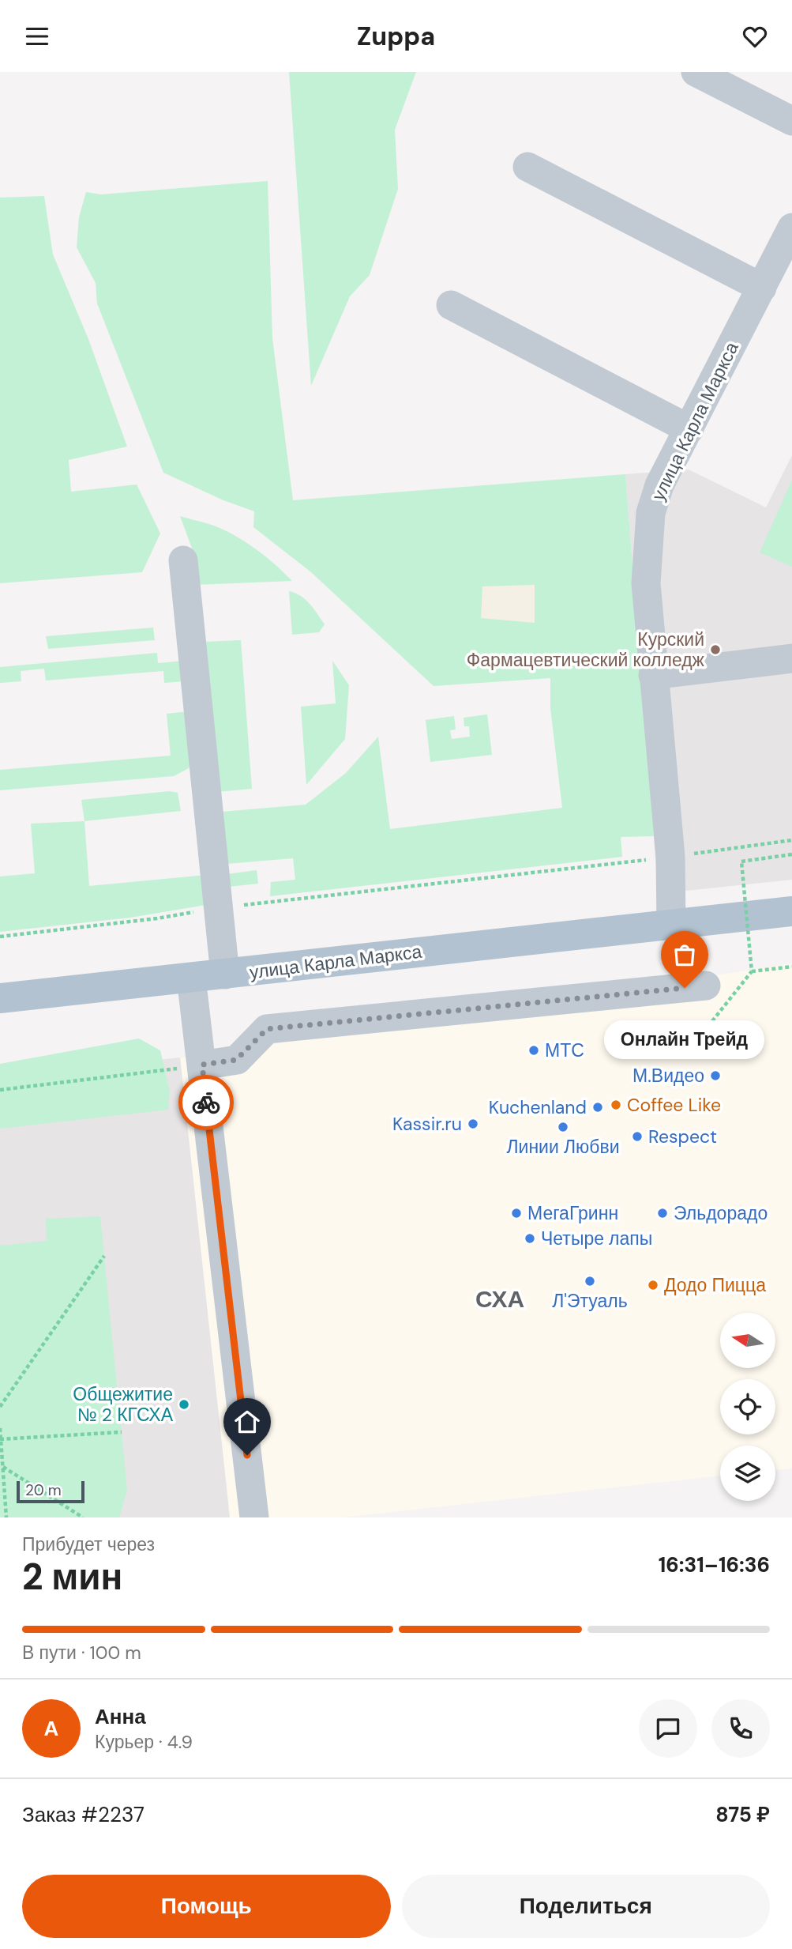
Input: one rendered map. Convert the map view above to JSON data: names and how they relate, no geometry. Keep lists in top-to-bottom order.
{
  "streets": {
    "main road": ["улица Карла Маркса"]
  },
  "districts": ["СХА"],
  "places": [
    "Курский Фармацевтический колледж",
    "Онлайн Трейд",
    "МТС",
    "М.Видео",
    "Coffee Like",
    "Kuchenland",
    "Kassir.ru",
    "Линии Любви",
    "Respect",
    "МегаГринн",
    "Эльдорадо",
    "Четыре лапы",
    "Л'Этуаль",
    "Додо Пицца",
    "Общежитие № 2 КГСХА"
  ],
  "scale_bar": "20 m",
  "north": "left",
  "page": {
    "header": "Zuppa",
    "bubble": "Онлайн Трейд",
    "scale": "20 m",
    "heading": ["2 мин", "Прибудет через", "16:31–16:36"],
    "panel": [
      "Анна",
      "Курьер · 4.9",
      "Заказ #2237",
      "875 ₽"
    ],
    "bar": "В пути · 100 m",
    "round": "А",
    "buttons": ["Помощь", "Поделиться"]
  }
}
